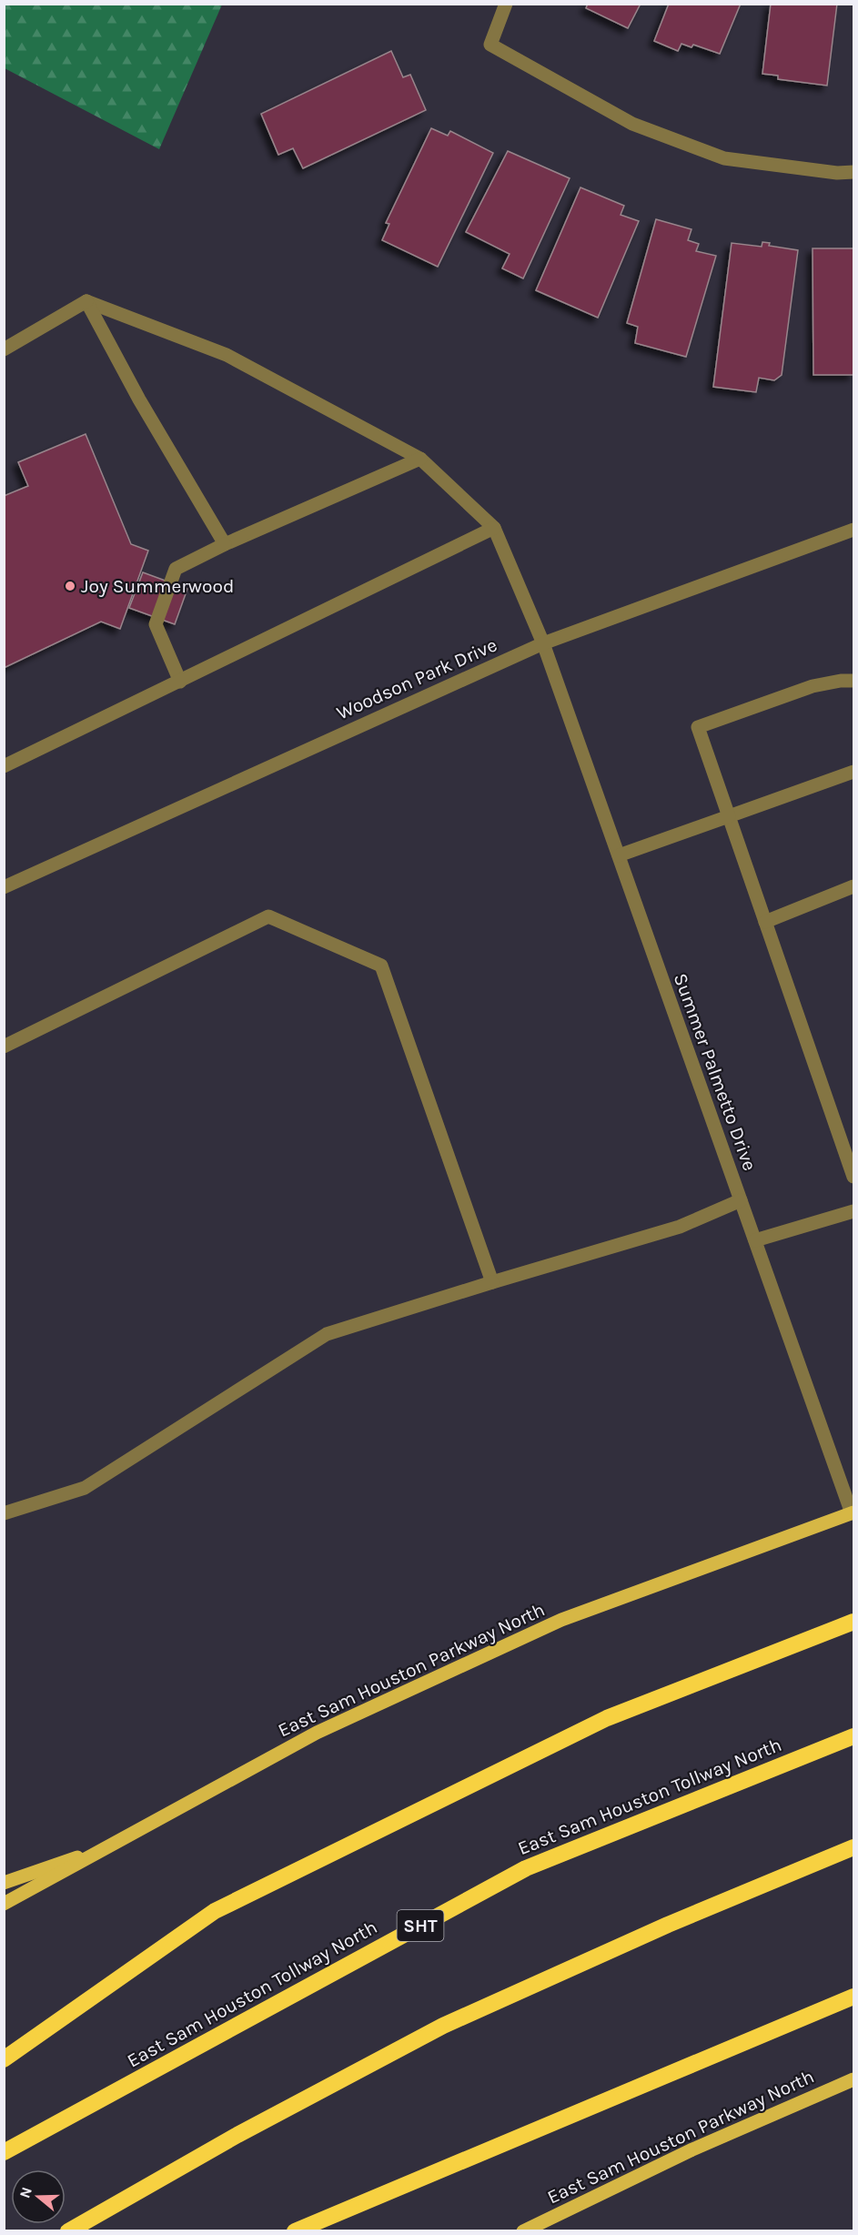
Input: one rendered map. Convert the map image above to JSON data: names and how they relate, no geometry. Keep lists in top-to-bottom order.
{
  "streets": {
    "highway": ["East Sam Houston Tollway North", "SHT"],
    "main road": ["East Sam Houston Parkway North"],
    "street": ["Woodson Park Drive", "Summer Palmetto Drive"]
  },
  "crossings": [
    ["Woodson Park Drive", "Summer Palmetto Drive"],
    ["Summer Palmetto Drive", "East Sam Houston Parkway North"]
  ],
  "places": ["Joy Summerwood"],
  "north": "left"
}
